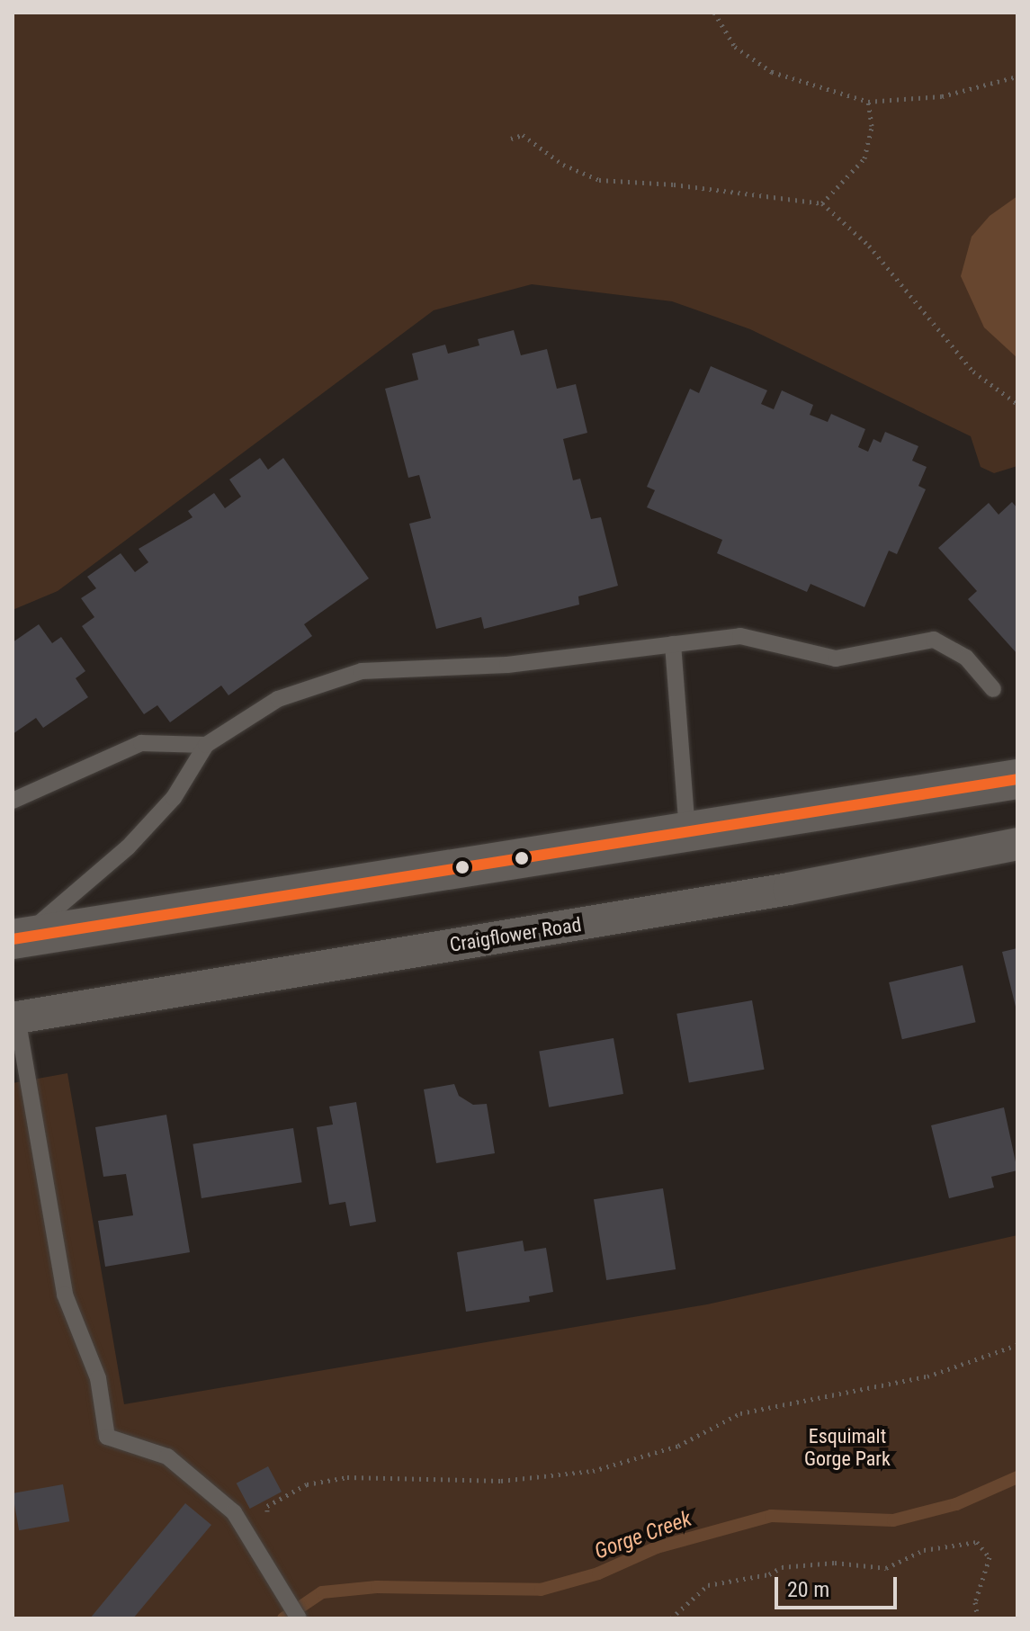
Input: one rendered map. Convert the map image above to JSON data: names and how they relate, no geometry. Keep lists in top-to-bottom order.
{
  "streets": {
    "street": ["Craigflower Road"]
  },
  "water": ["Gorge Creek"],
  "parks": ["Esquimalt Gorge Park"],
  "scale_bar": "20 m"
}
